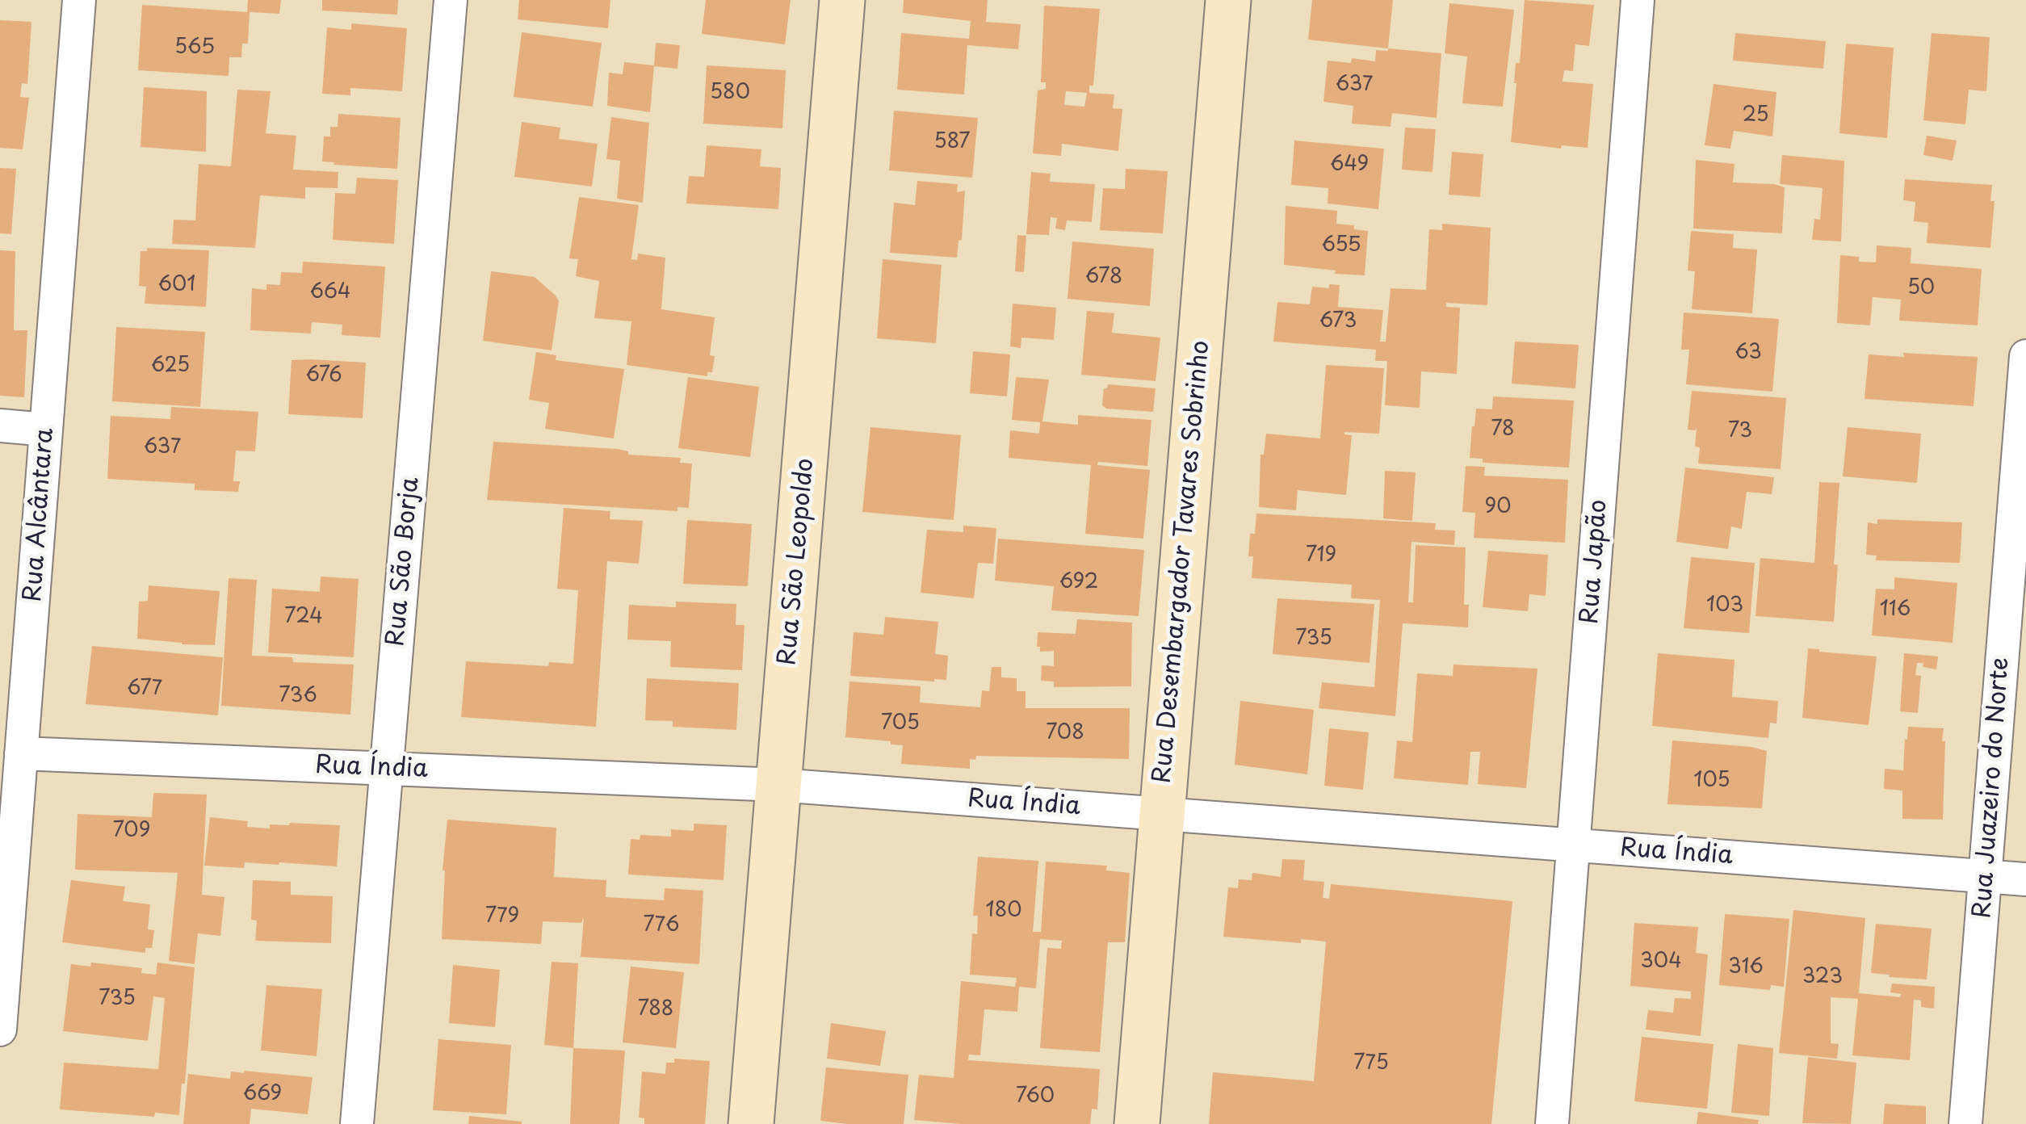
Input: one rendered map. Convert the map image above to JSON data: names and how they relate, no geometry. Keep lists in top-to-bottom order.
{
  "streets": {
    "street": [
      "Rua Alcântara",
      "Rua São Borja",
      "Rua São Leopoldo",
      "Rua Desembargador Tavares Sobrinho",
      "Rua Japão",
      "Rua Índia",
      "Rua Juazeiro do Norte"
    ]
  },
  "crossings": [
    ["Rua Alcântara", "Rua Índia"],
    ["Rua São Borja", "Rua Índia"],
    ["Rua São Leopoldo", "Rua Índia"],
    ["Rua Desembargador Tavares Sobrinho", "Rua Índia"],
    ["Rua Japão", "Rua Índia"],
    ["Rua Índia", "Rua Juazeiro do Norte"]
  ],
  "house_numbers": [
    "565",
    "637",
    "580",
    "25",
    "587",
    "649",
    "655",
    "678",
    "601",
    "50",
    "664",
    "673",
    "63",
    "625",
    "676",
    "78",
    "73",
    "637",
    "90",
    "719",
    "692",
    "103",
    "116",
    "724",
    "735",
    "677",
    "736",
    "705",
    "708",
    "105",
    "709",
    "180",
    "779",
    "776",
    "304",
    "316",
    "323",
    "735",
    "788",
    "775",
    "669",
    "760"
  ]
}
